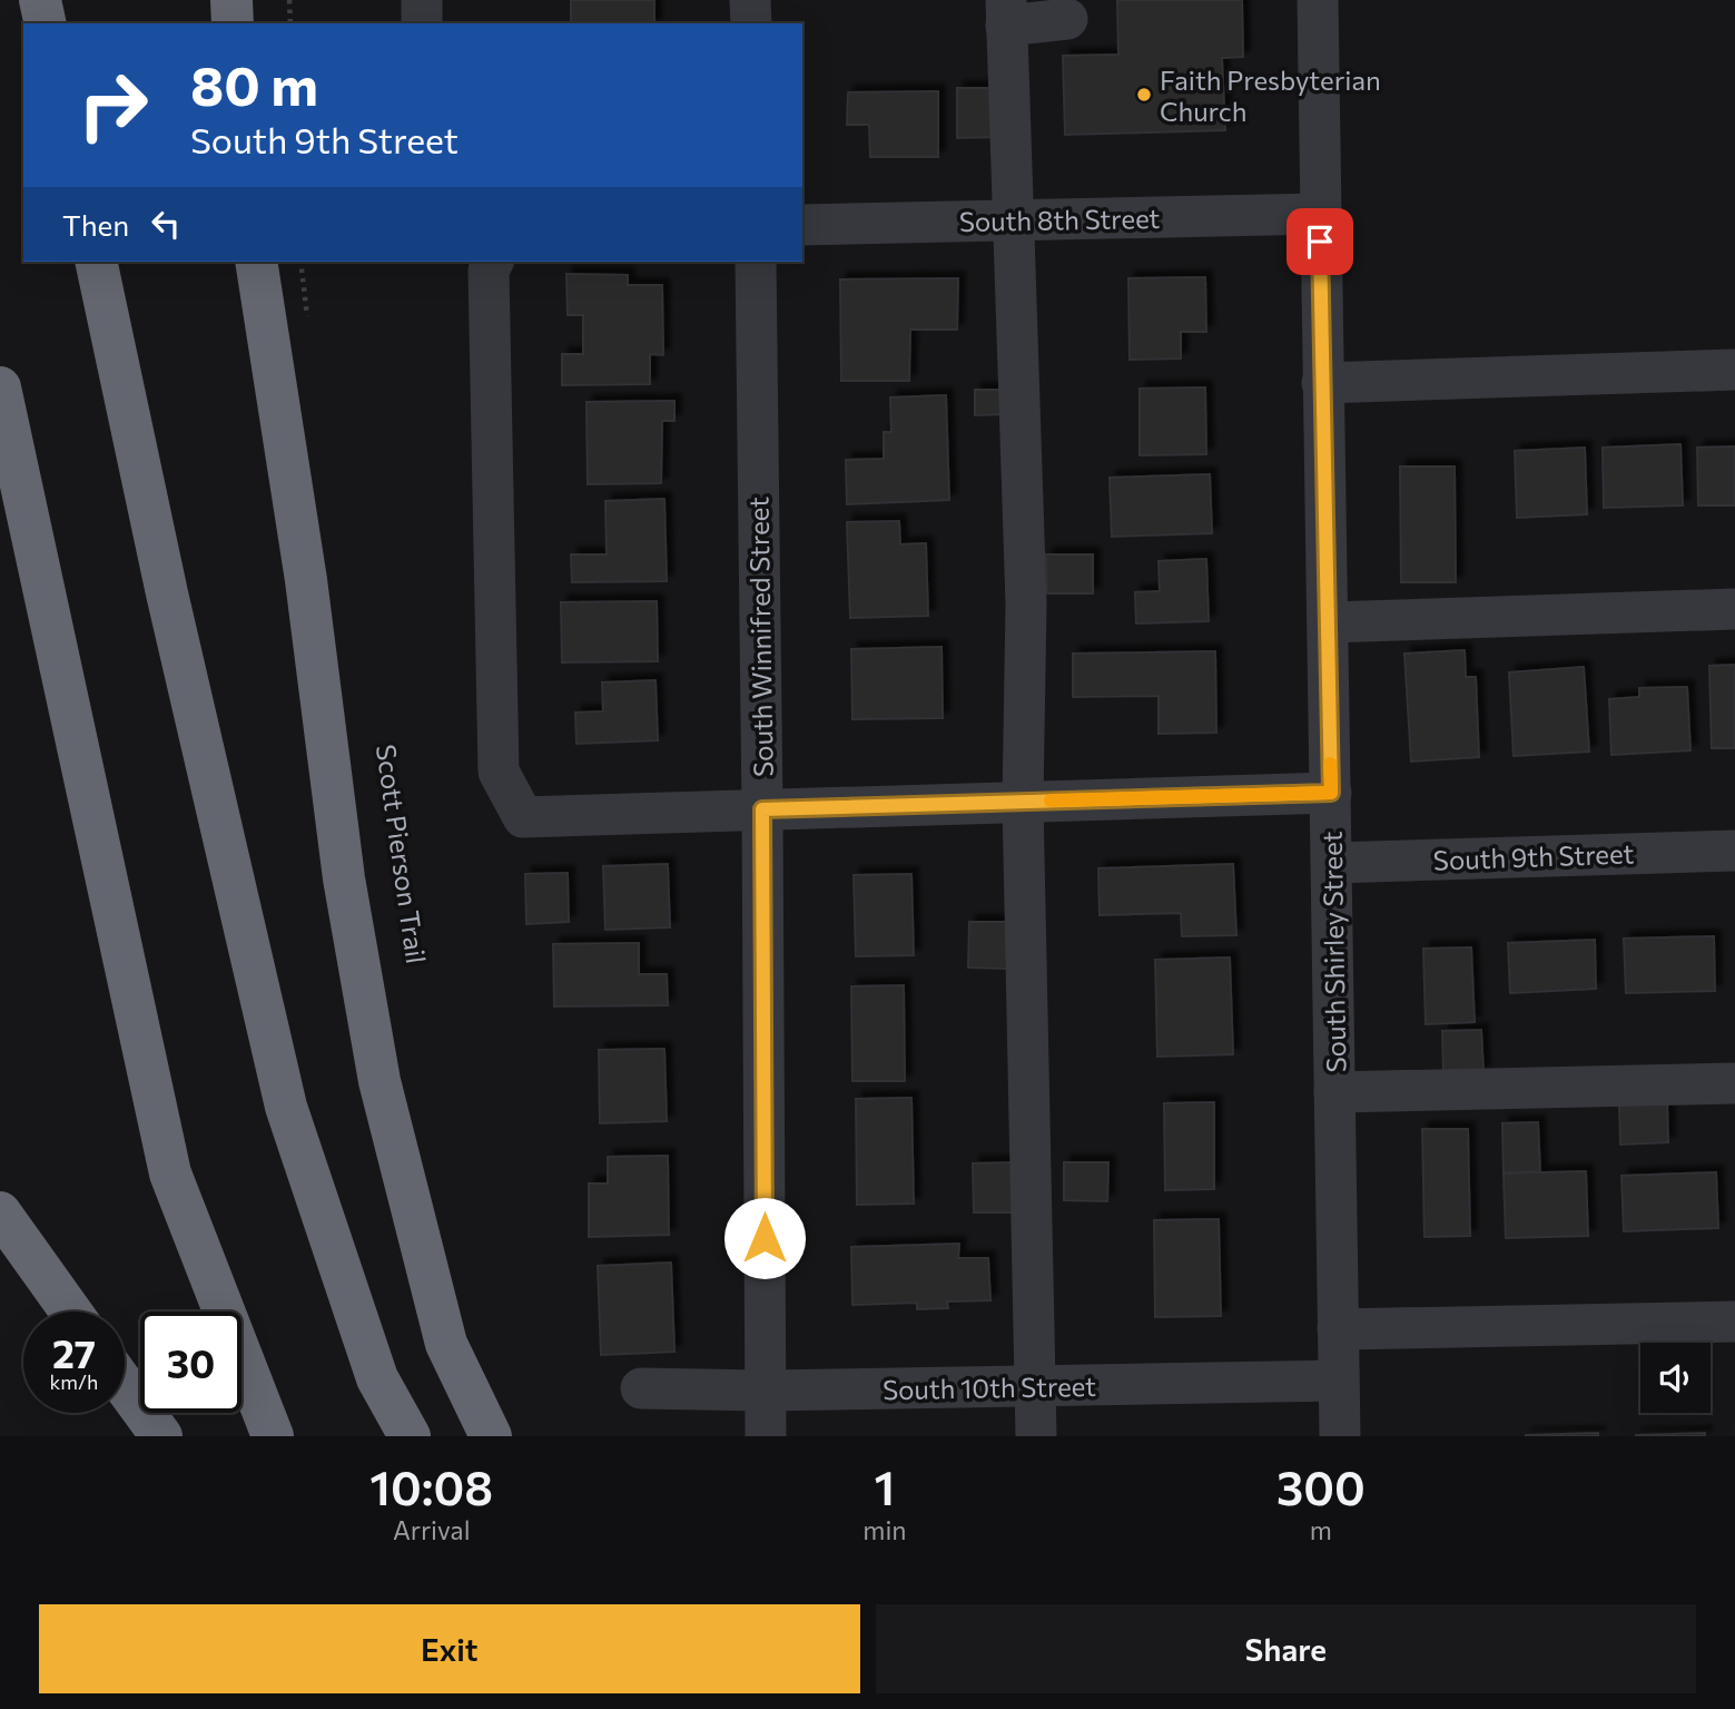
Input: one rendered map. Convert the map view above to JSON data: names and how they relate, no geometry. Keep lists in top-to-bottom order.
{
  "streets": {
    "street": [
      "South 8th Street",
      "South Winnifred Street",
      "South 9th Street",
      "South Shirley Street",
      "South 10th Street"
    ]
  },
  "crossings": [
    ["South 8th Street", "South Shirley Street"],
    ["South Winnifred Street", "South 10th Street"],
    ["South 9th Street", "South Shirley Street"],
    ["South Shirley Street", "South 10th Street"]
  ],
  "places": ["Faith Presbyterian Church"],
  "page": {
    "turn": ["80 m", "South 9th Street"],
    "then": "Then",
    "speed": "27 km/h",
    "limit": "30",
    "eta": [
      "10:08",
      "Arrival",
      "1",
      "min",
      "300",
      "m"
    ],
    "buttons": ["Exit", "Share"]
  }
}
